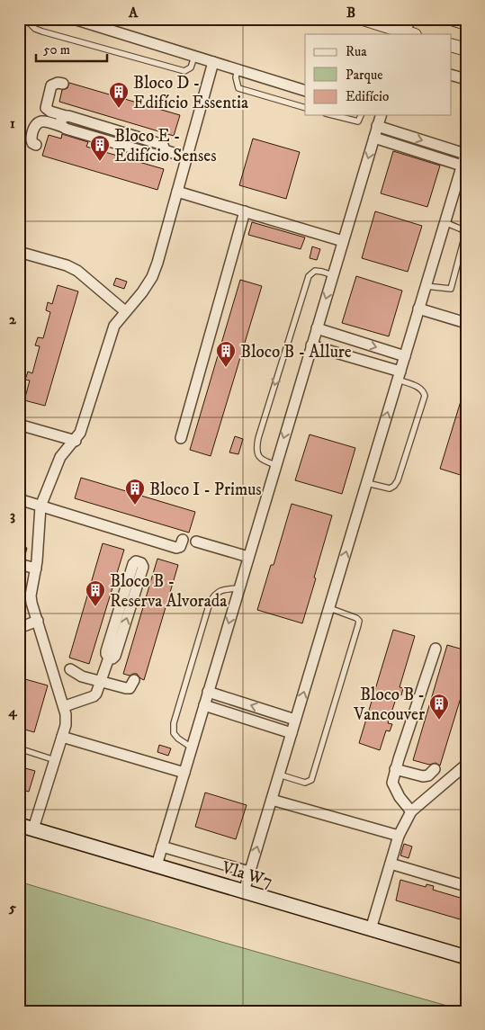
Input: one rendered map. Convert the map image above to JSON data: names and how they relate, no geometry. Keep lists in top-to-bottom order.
{
  "streets": {
    "main road": ["Vla W7"]
  },
  "places": {
    "building": [
      "Bloco D - Edifício Essentia",
      "Bloco E - Edifício Senses",
      "Bloco B - Allure",
      "Bloco I - Primus",
      "Bloco B - Reserva Alvorada",
      "Bloco B - Vancouver"
    ]
  },
  "legend": ["Rua", "Parque", "Edifício"],
  "scale_bar": "50 m",
  "grid": {
    "columns": ["A", "B"],
    "rows": [
      "1",
      "2",
      "3",
      "4",
      "5"
    ]
  }
}
